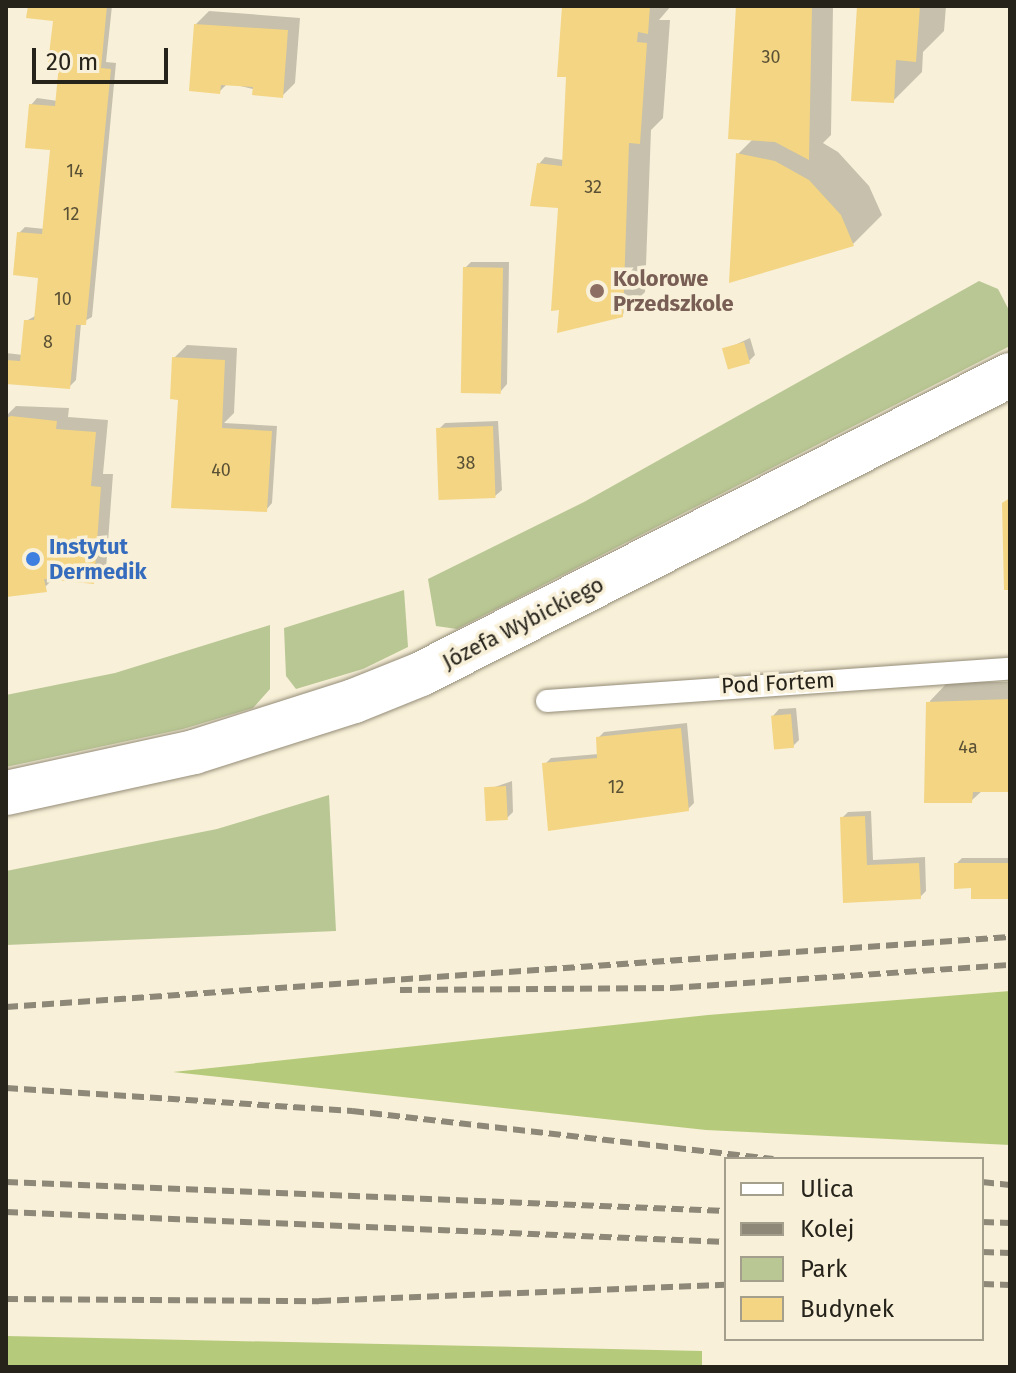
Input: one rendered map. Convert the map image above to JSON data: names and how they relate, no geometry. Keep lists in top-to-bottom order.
{
  "streets": {
    "street": ["Józefa Wybickiego"],
    "lane": ["Pod Fortem"]
  },
  "places": ["Kolorowe Przedszkole", "Instytut Dermedik"],
  "house_numbers": [
    "30",
    "14",
    "32",
    "12",
    "10",
    "8",
    "38",
    "40",
    "4a",
    "12"
  ],
  "legend": [
    "Ulica",
    "Kolej",
    "Park",
    "Budynek"
  ],
  "scale_bar": "20 m"
}
